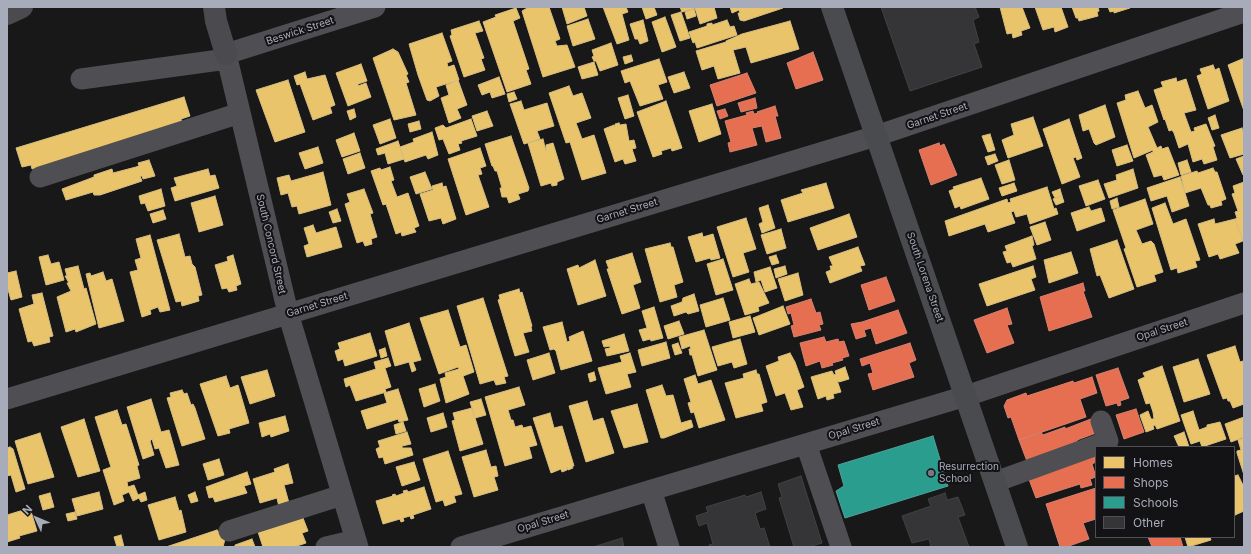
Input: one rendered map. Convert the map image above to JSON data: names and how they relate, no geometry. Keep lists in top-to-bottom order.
{
  "streets": {
    "main road": ["South Lorena Street"],
    "street": [
      "Beswick Street",
      "Garnet Street",
      "South Concord Street",
      "Opal Street"
    ]
  },
  "crossings": [
    ["Beswick Street", "South Concord Street"],
    ["Garnet Street", "South Concord Street"],
    ["Garnet Street", "South Lorena Street"],
    ["South Lorena Street", "Opal Street"]
  ],
  "places": ["Resurrection School"],
  "legend": [
    "Homes",
    "Shops",
    "Schools",
    "Other"
  ],
  "north": "top left"
}
